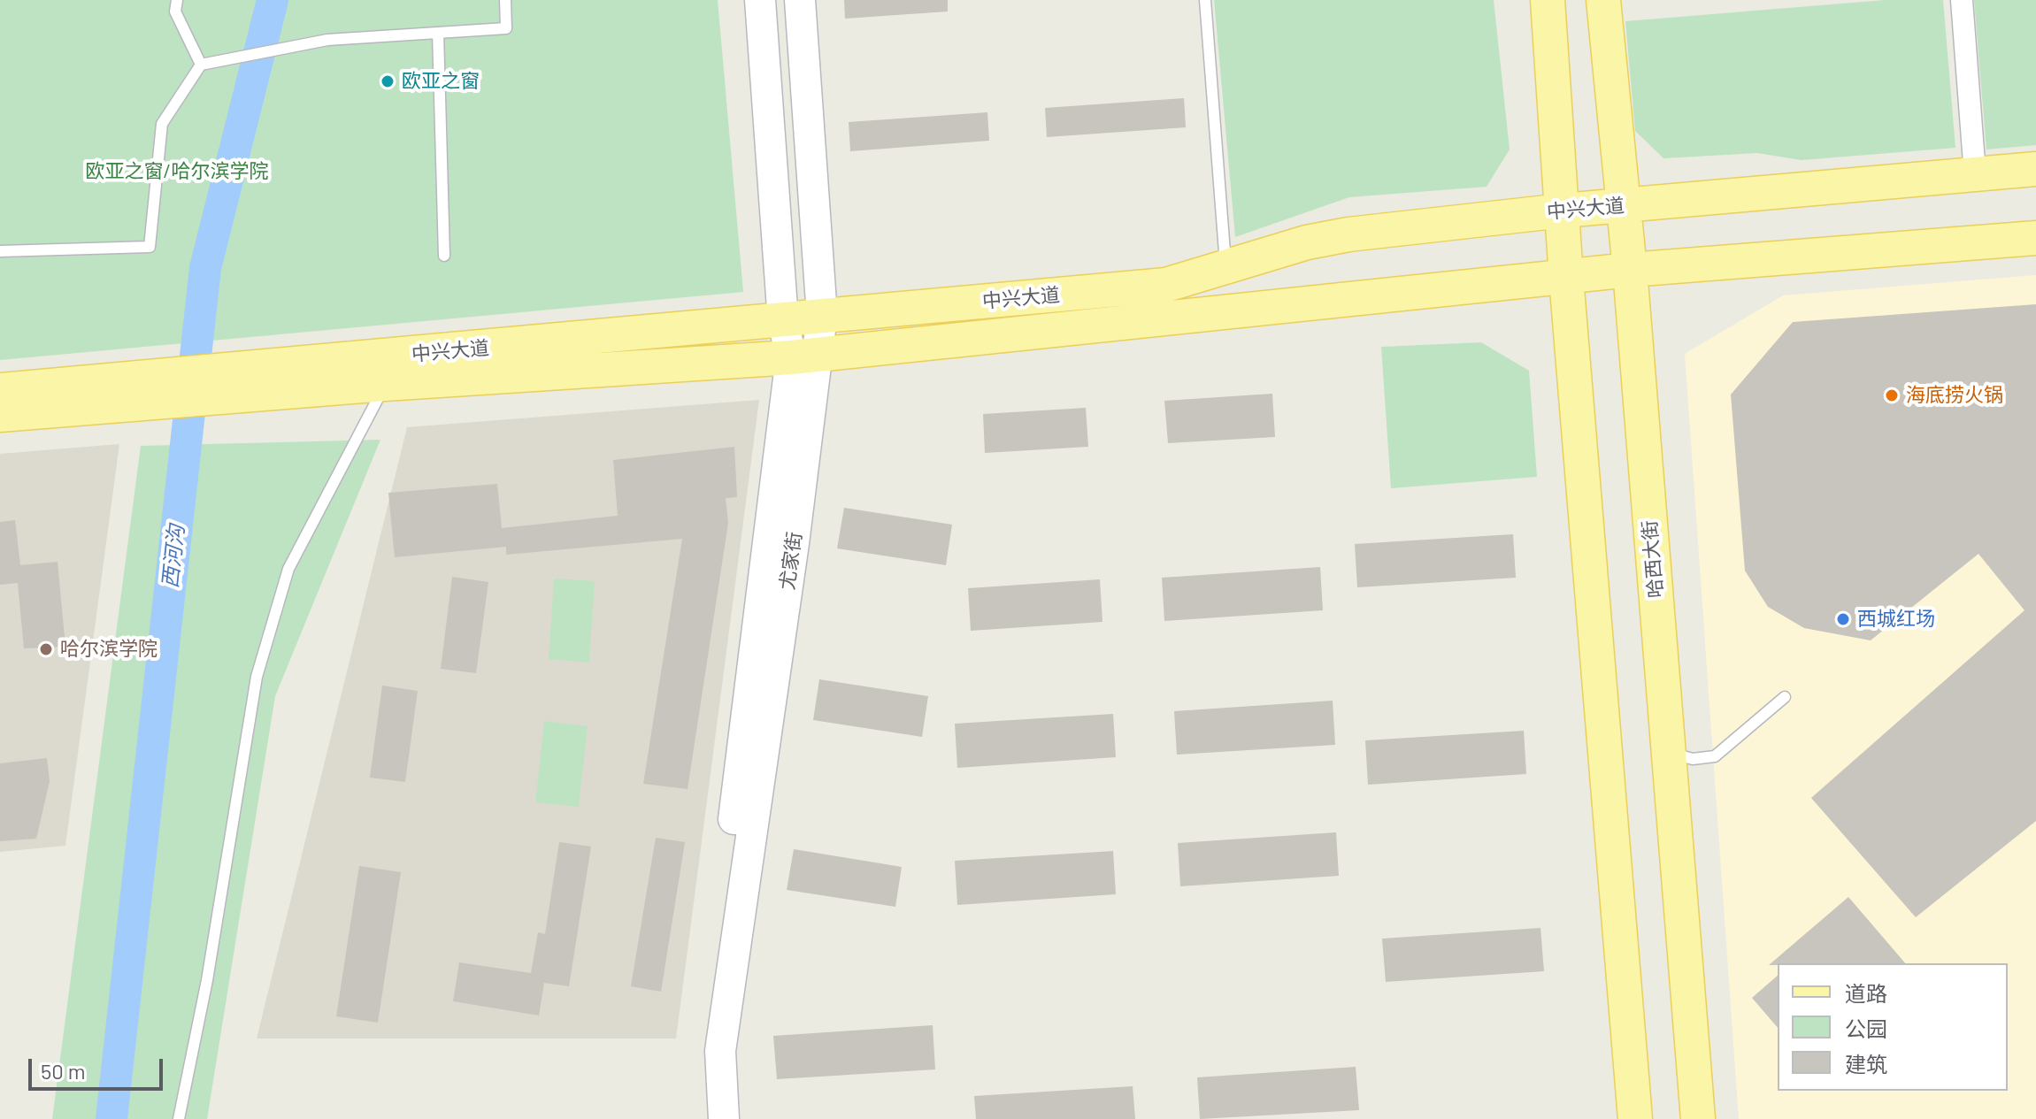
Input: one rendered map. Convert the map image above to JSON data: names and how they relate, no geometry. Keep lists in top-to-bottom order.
{
  "streets": {
    "main road": ["中兴大道", "哈西大街", "尤家街"]
  },
  "crossings": [
    ["中兴大道", "哈西大街"],
    ["中兴大道", "尤家街"]
  ],
  "water": ["西河沟"],
  "parks": ["欧亚之窗/哈尔滨学院"],
  "places": [
    "欧亚之窗",
    "海底捞火锅",
    "西城红场",
    "哈尔滨学院"
  ],
  "legend": ["道路", "公园", "建筑"],
  "scale_bar": "50 m"
}
